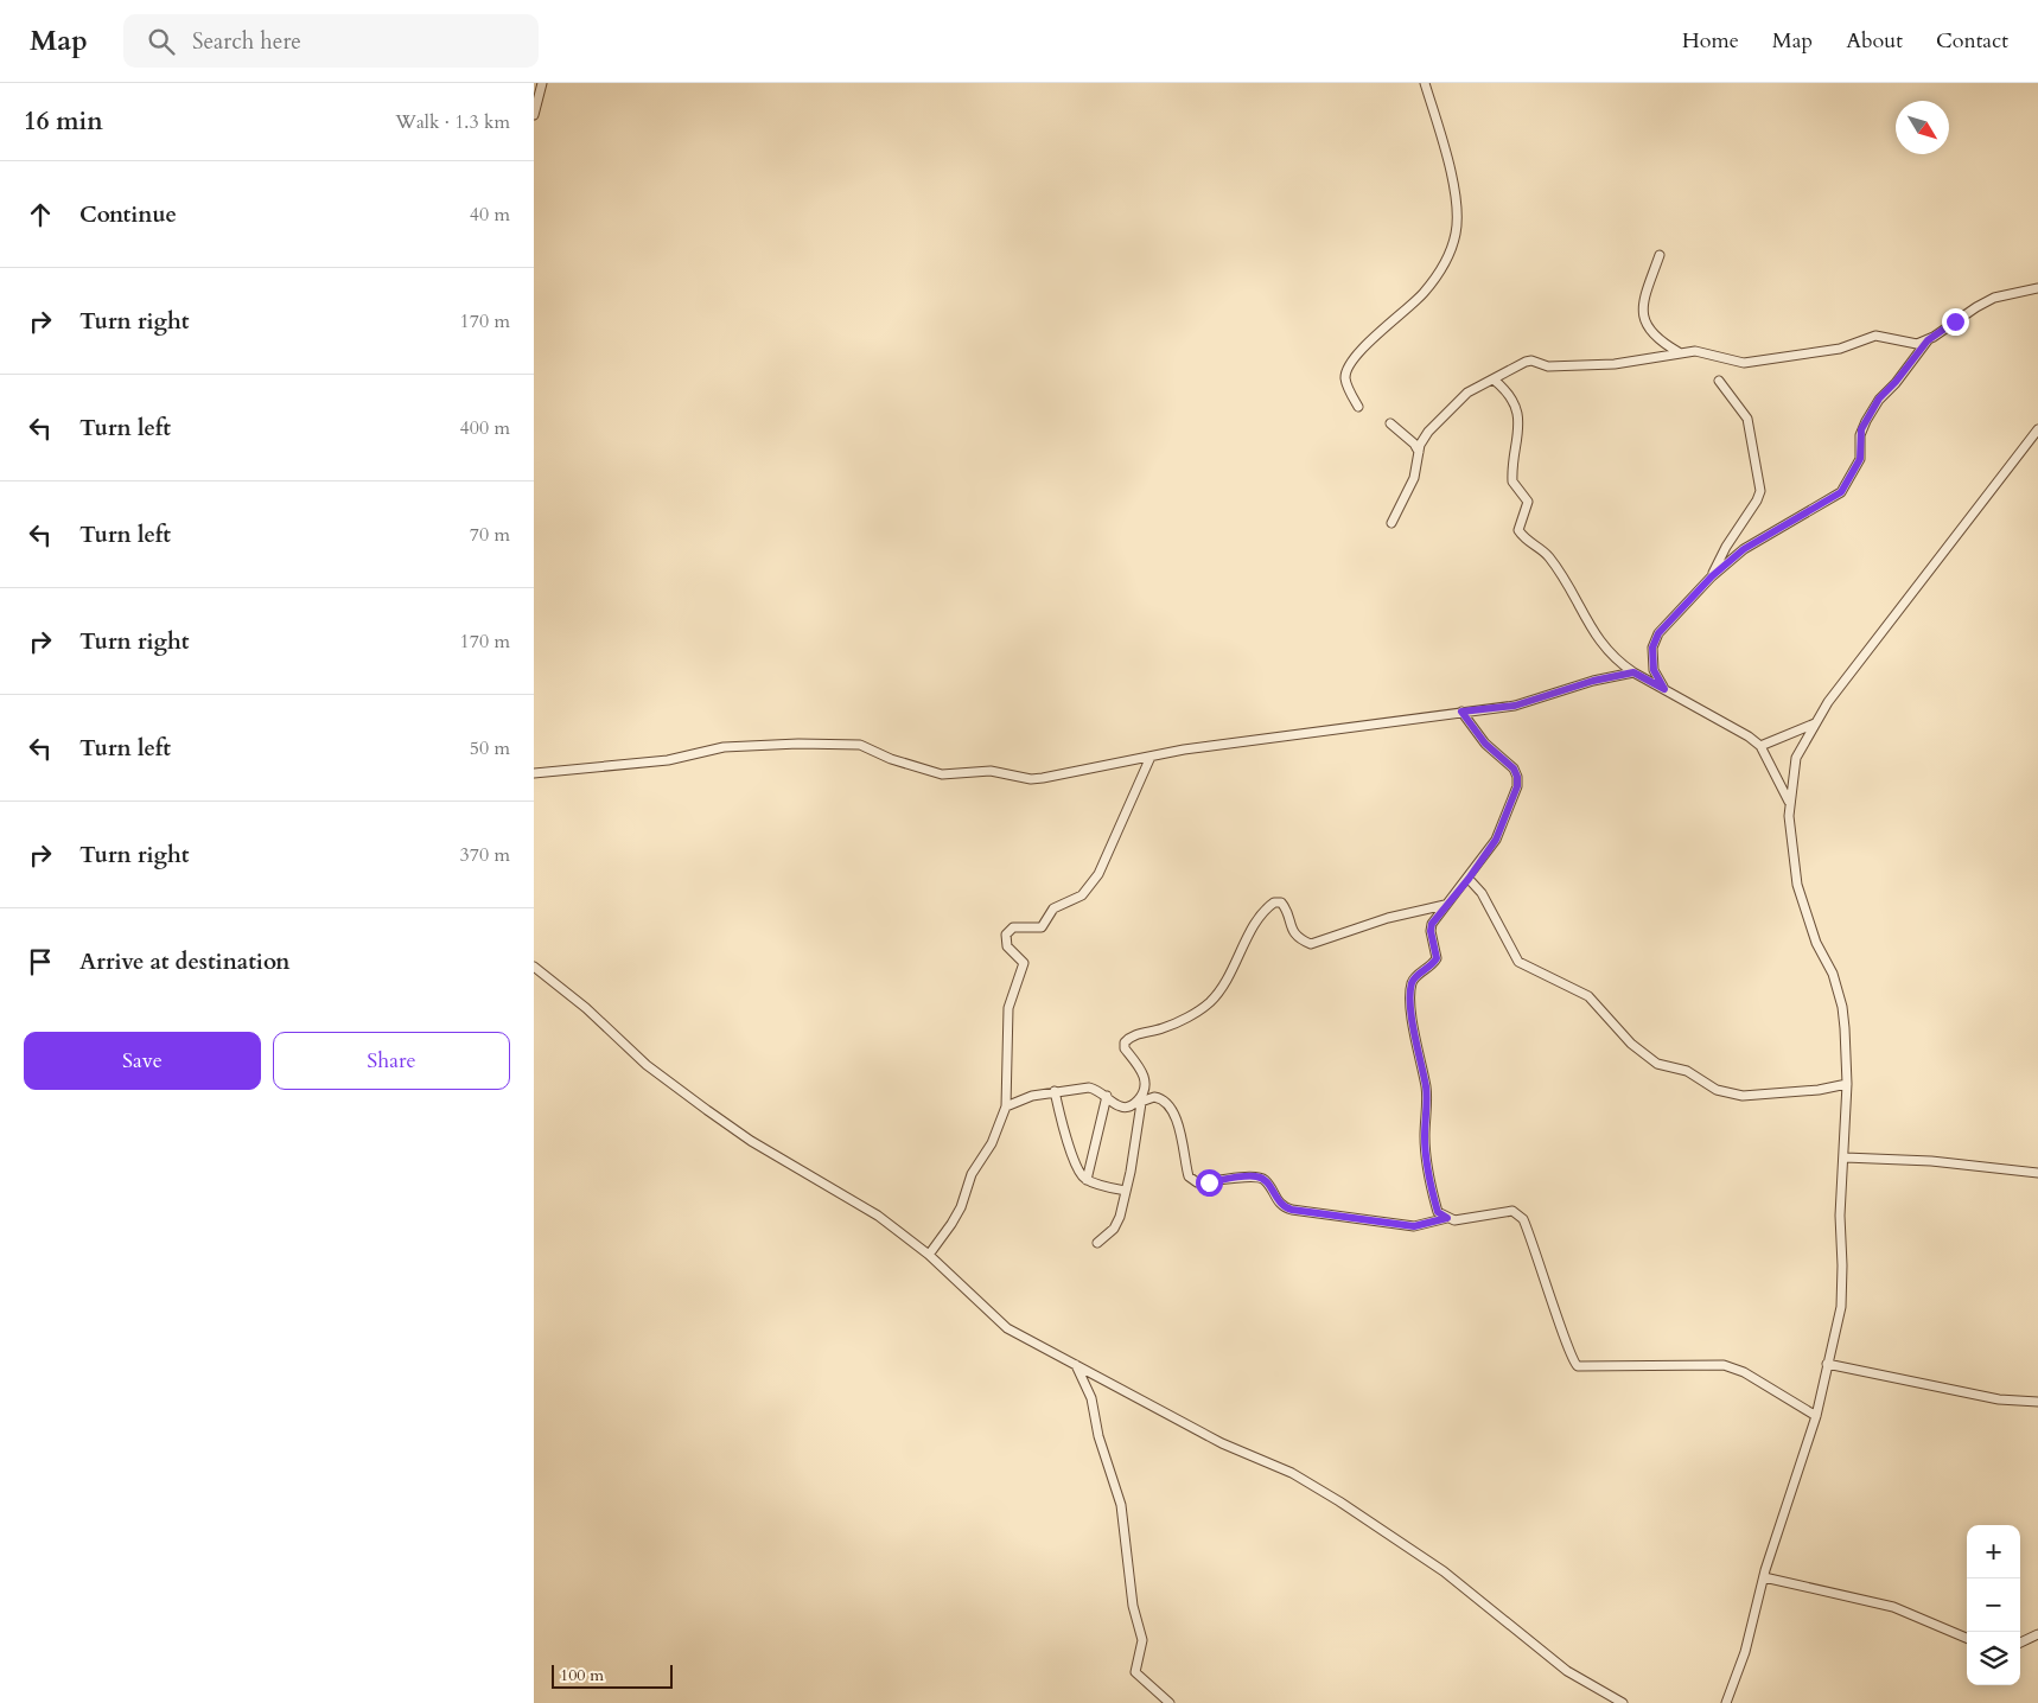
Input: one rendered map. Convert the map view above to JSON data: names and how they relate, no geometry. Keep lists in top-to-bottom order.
{
  "scale_bar": "100 m",
  "north": "bottom right",
  "page": {
    "header": "Map",
    "search": "Search here",
    "nav": [
      "Home",
      "Map",
      "About",
      "Contact"
    ],
    "heading": ["16 min", "Walk · 1.3 km"],
    "list": [
      ["Continue", "40 m"],
      ["Turn right", "170 m"],
      ["Turn left", "400 m"],
      ["Turn left", "70 m"],
      ["Turn right", "170 m"],
      ["Turn left", "50 m"],
      ["Turn right", "370 m"],
      "Arrive at destination"
    ],
    "buttons": ["Save", "Share"],
    "map_buttons": ["+", "−"],
    "scale": "100 m"
  }
}
